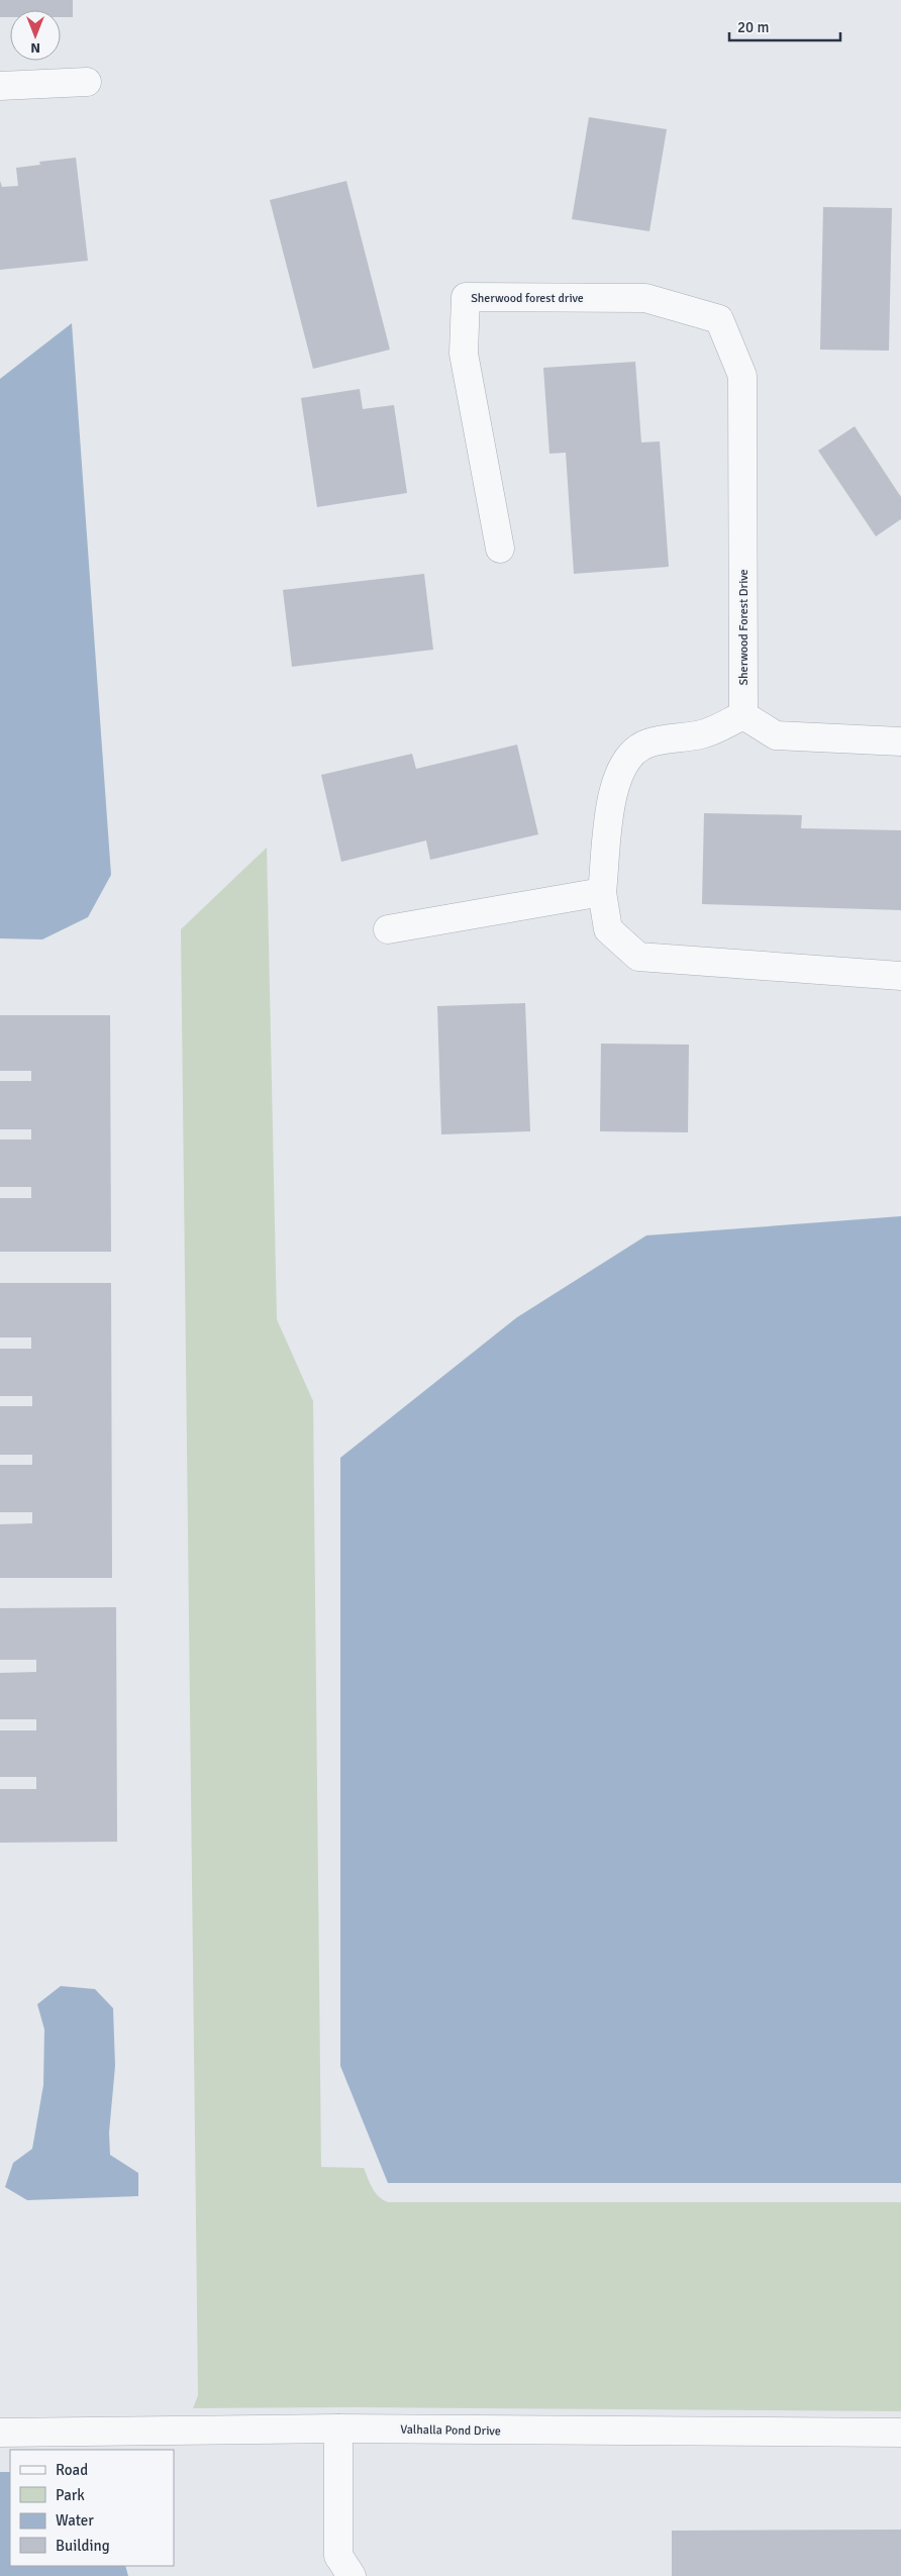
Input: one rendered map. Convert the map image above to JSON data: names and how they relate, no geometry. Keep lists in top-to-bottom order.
{
  "streets": {
    "street": ["Sherwood forest drive", "Sherwood Forest Drive", "Valhalla Pond Drive"]
  },
  "crossings": [
    ["Sherwood forest drive", "Sherwood Forest Drive"]
  ],
  "legend": [
    "Road",
    "Park",
    "Water",
    "Building"
  ],
  "scale_bar": "20 m",
  "north": "bottom"
}
